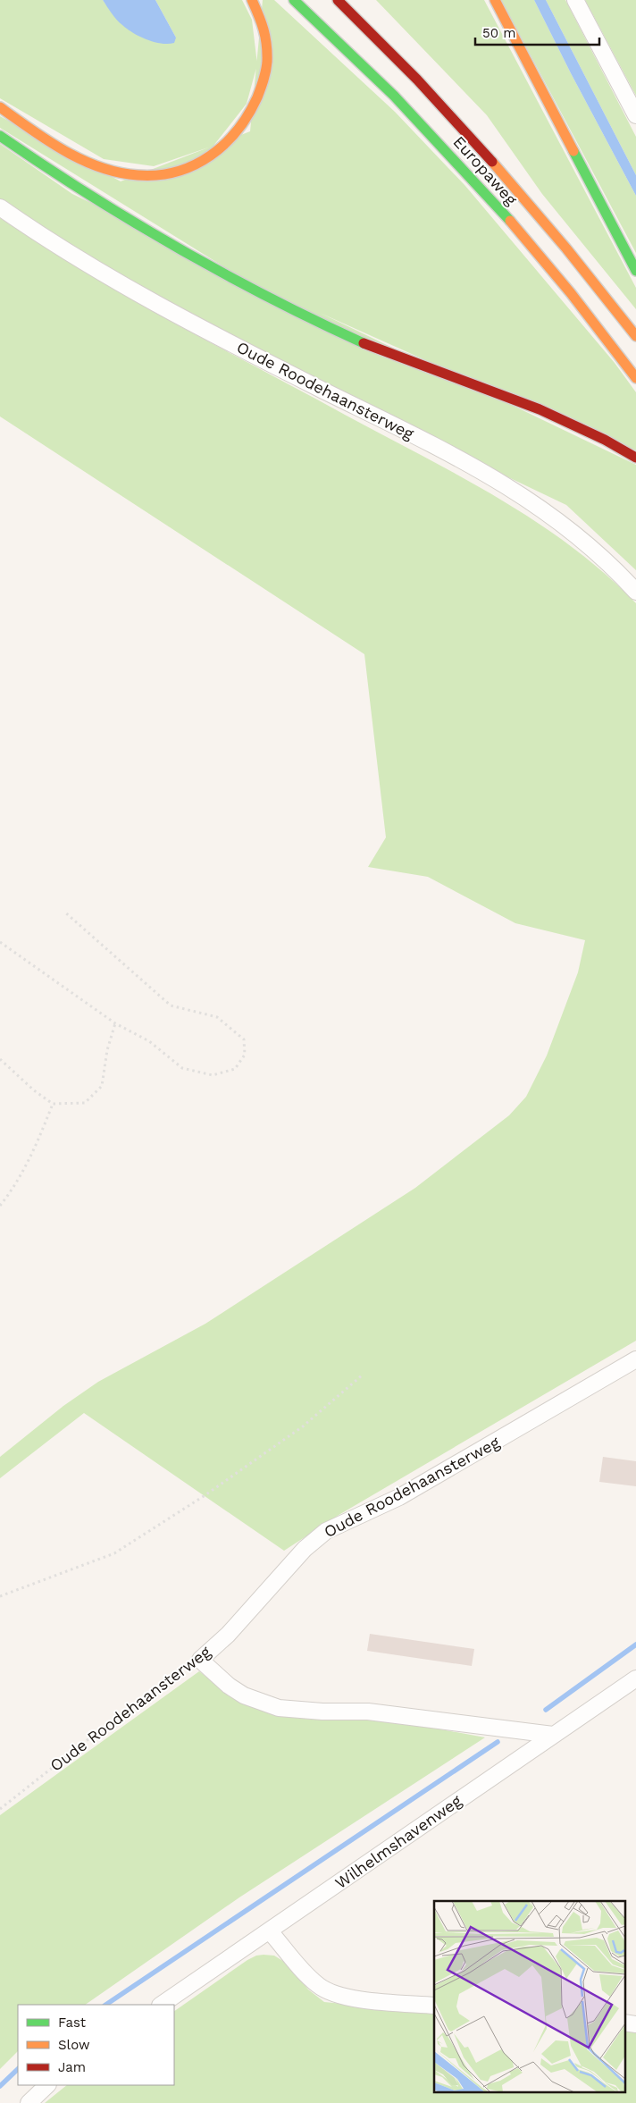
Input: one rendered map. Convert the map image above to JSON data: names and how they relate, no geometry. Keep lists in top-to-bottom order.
{
  "streets": {
    "highway": ["Europaweg"],
    "street": ["Oude Roodehaansterweg", "Wilhelmshavenweg"]
  },
  "legend": ["Fast", "Slow", "Jam"],
  "scale_bar": "50 m"
}
